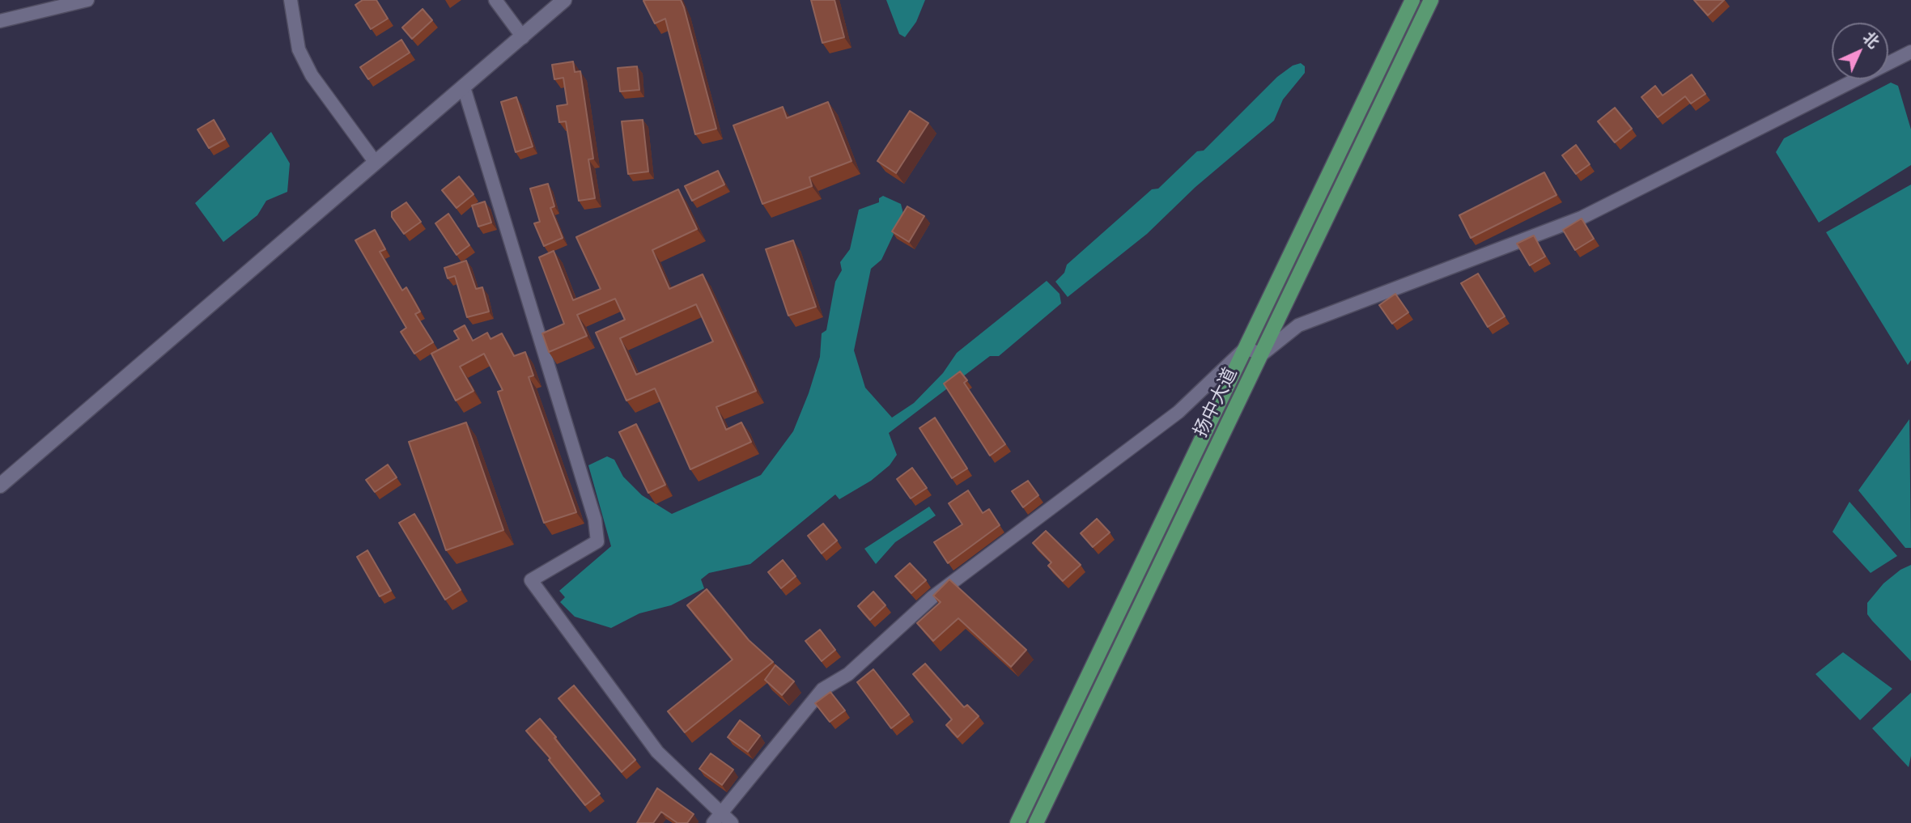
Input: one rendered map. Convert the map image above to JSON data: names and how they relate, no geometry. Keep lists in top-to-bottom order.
{
  "streets": {
    "main road": ["扬中大道"]
  },
  "north": "top right"
}
